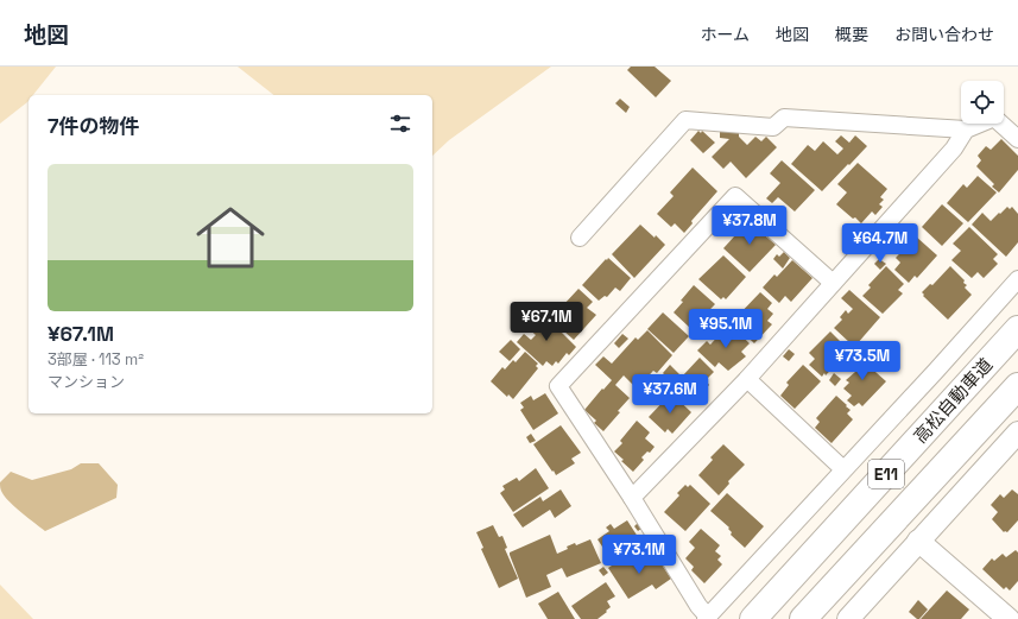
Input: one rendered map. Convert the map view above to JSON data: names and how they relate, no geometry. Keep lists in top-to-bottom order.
{
  "streets": {
    "highway": ["高松自動車道", "E11"]
  },
  "page": {
    "header": "地図",
    "nav": [
      "ホーム",
      "地図",
      "概要",
      "お問い合わせ"
    ],
    "heading": "7件の物件",
    "list": [
      {
        "name": "¥67.1M",
        "note": "3部屋 · 113 m² · マンション"
      }
    ],
    "price": [
      "¥37.8M",
      "¥64.7M",
      "¥67.1M",
      "¥95.1M",
      "¥73.5M",
      "¥37.6M",
      "¥73.1M"
    ]
  }
}
